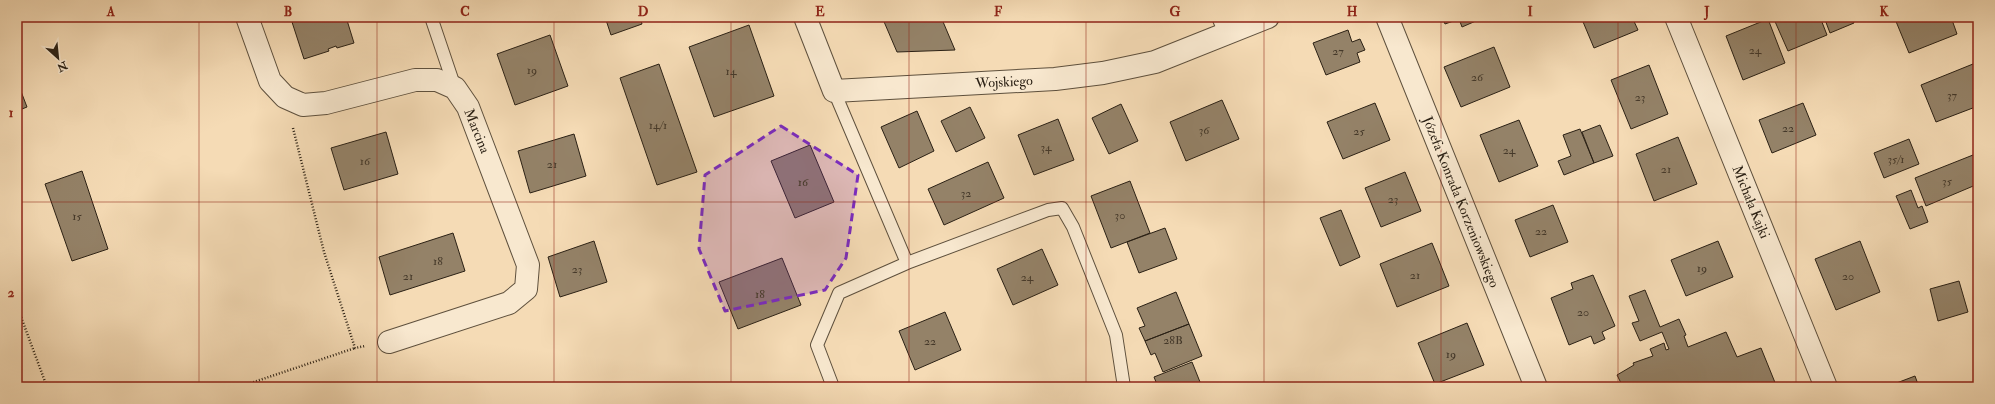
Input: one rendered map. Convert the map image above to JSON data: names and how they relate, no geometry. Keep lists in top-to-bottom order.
{
  "streets": {
    "street": [
      "Wojskiego",
      "Marcina",
      "Józefa Konrada Korzeniowskiego",
      "Michała Kajki"
    ]
  },
  "house_numbers": [
    "24",
    "27",
    "19",
    "14",
    "26",
    "37",
    "23",
    "14/1",
    "22",
    "36",
    "25",
    "34",
    "24",
    "35/1",
    "16",
    "21",
    "21",
    "35",
    "16",
    "32",
    "23",
    "30",
    "15",
    "22",
    "18",
    "19",
    "23",
    "21",
    "21",
    "20",
    "24",
    "18",
    "20",
    "28B",
    "22",
    "19"
  ],
  "north": "bottom right",
  "grid": {
    "columns": [
      "A",
      "B",
      "C",
      "D",
      "E",
      "F",
      "G",
      "H",
      "I",
      "J",
      "K"
    ],
    "rows": ["1", "2"]
  }
}
